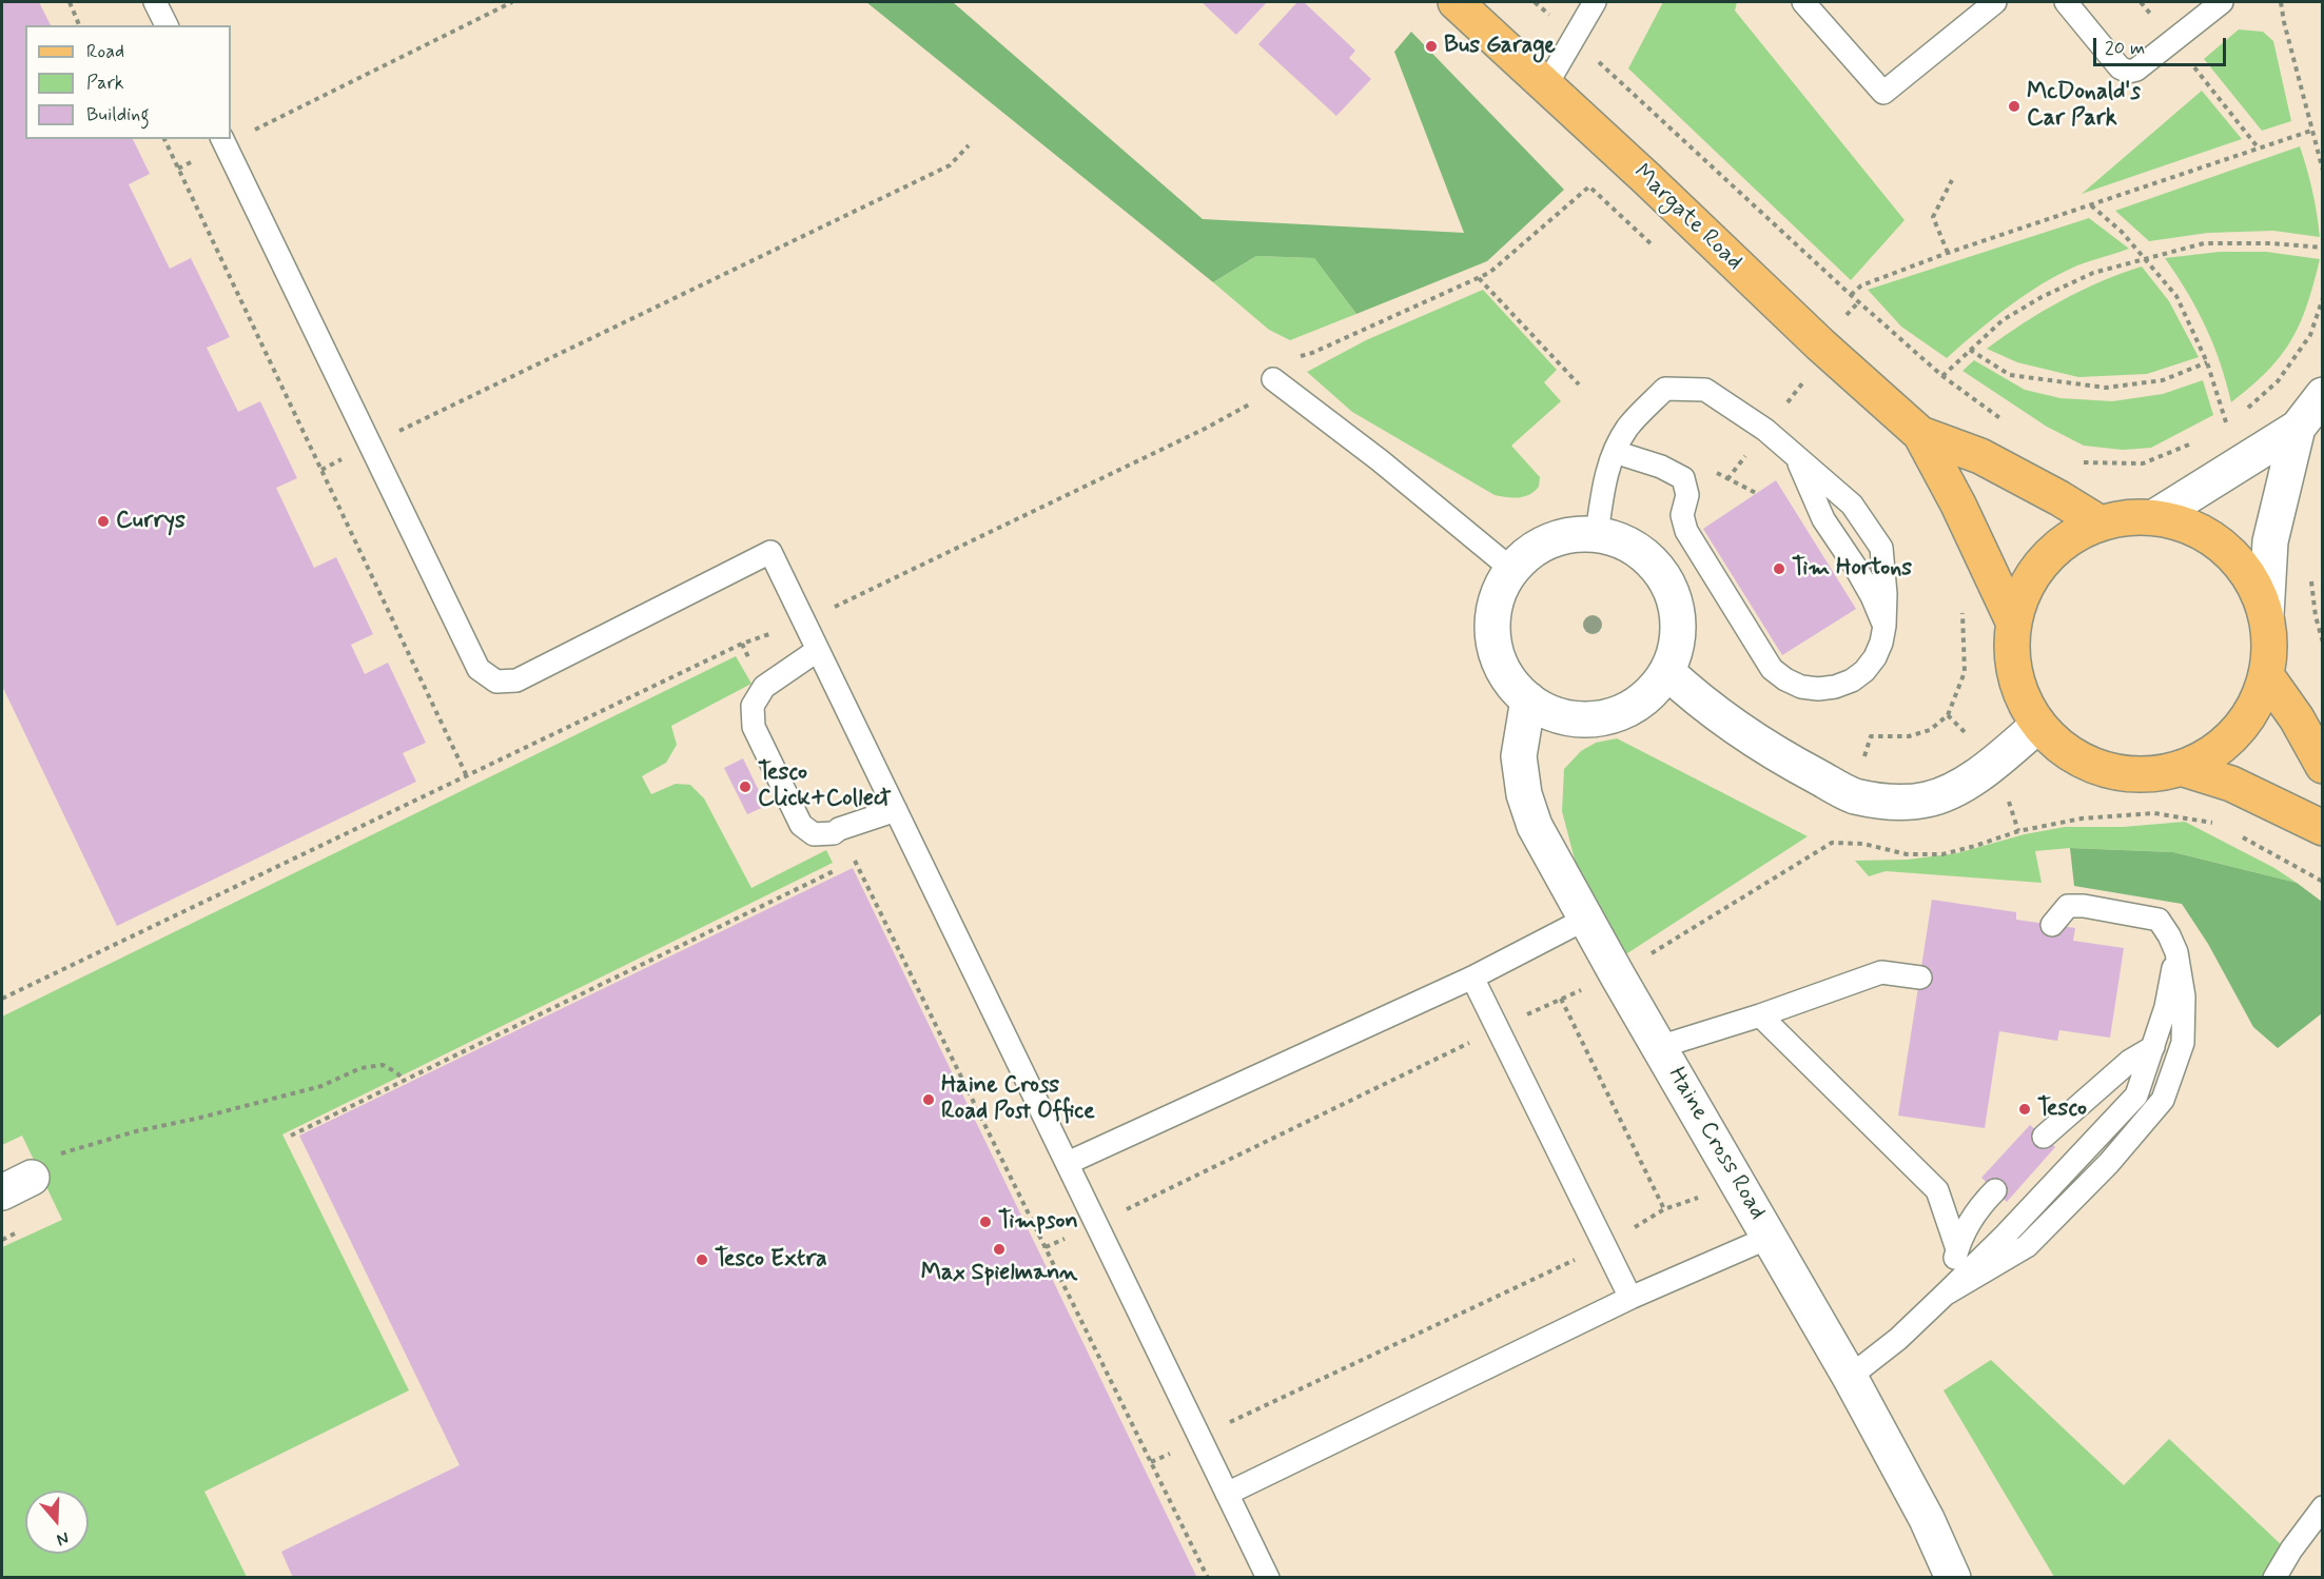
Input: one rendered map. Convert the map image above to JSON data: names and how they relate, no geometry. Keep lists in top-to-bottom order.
{
  "streets": {
    "main road": ["Margate Road"],
    "street": ["Haine Cross Road"]
  },
  "places": [
    "Bus Garage",
    "McDonald's Car Park",
    "Currys",
    "Tim Hortons",
    "Tesco Click+Collect",
    "Haine Cross Road Post Office",
    "Tesco",
    "Timpson",
    "Max Spielmann",
    "Tesco Extra"
  ],
  "legend": ["Road", "Park", "Building"],
  "scale_bar": "20 m",
  "north": "bottom"
}
